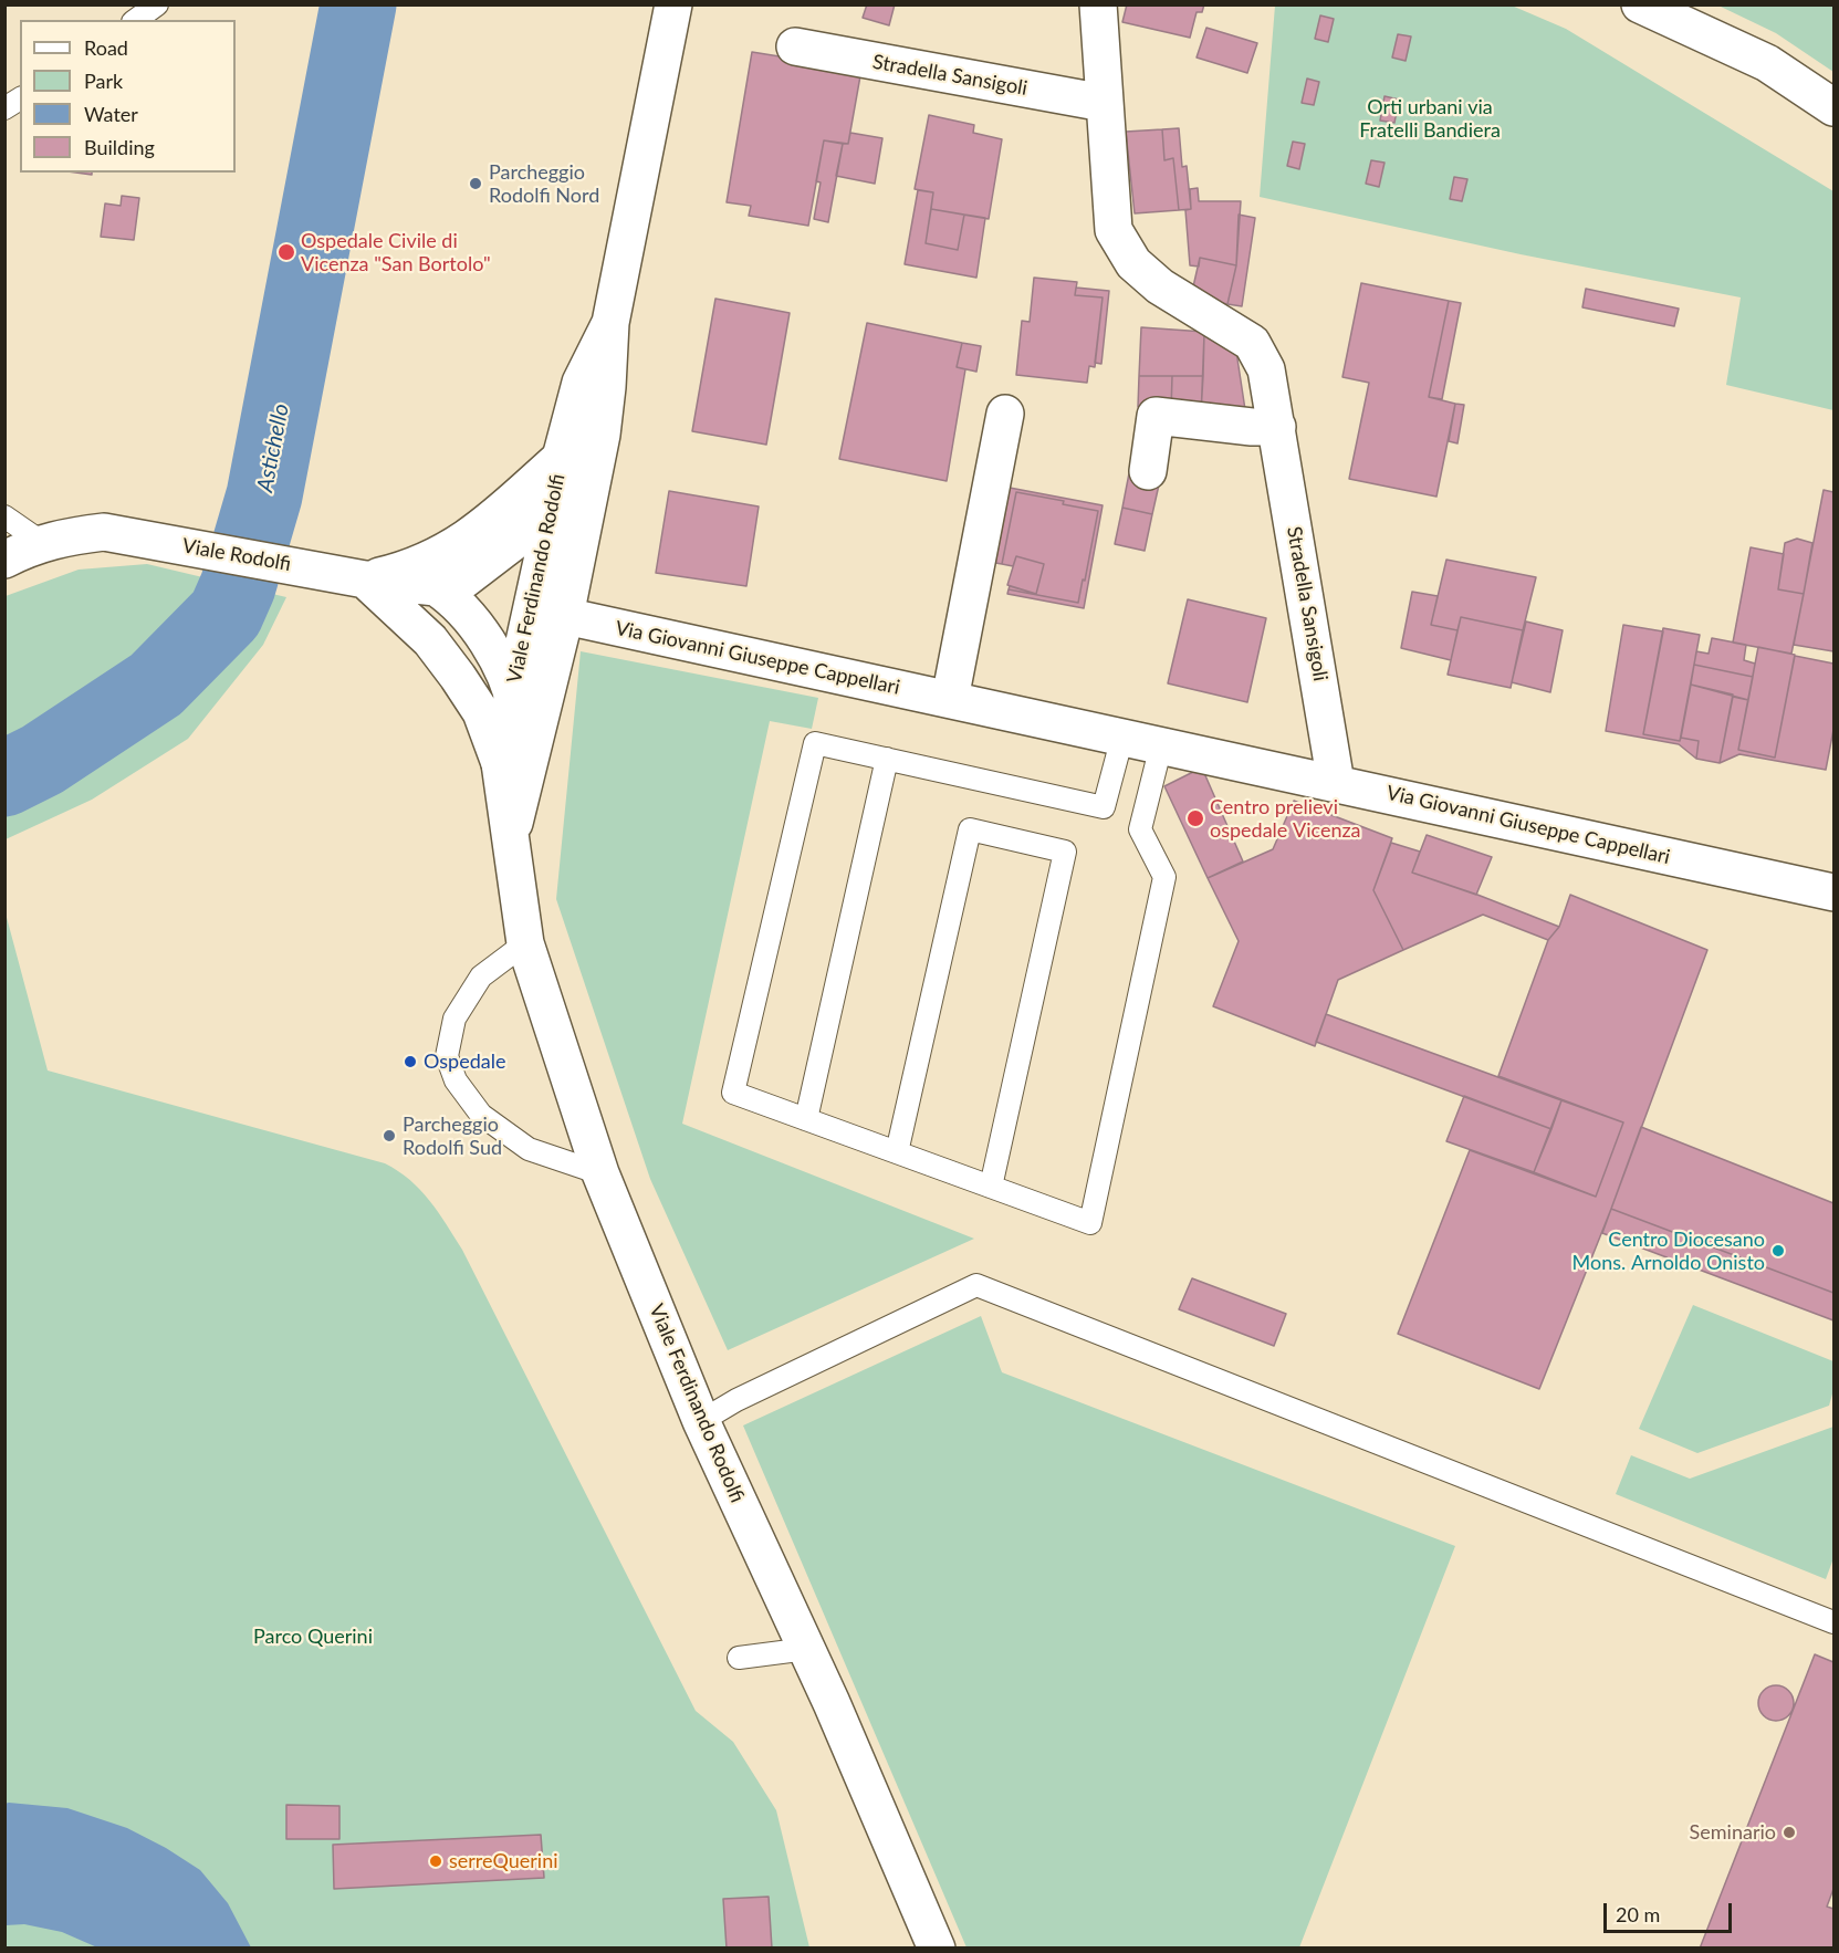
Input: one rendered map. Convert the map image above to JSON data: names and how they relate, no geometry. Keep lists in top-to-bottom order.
{
  "streets": {
    "street": [
      "Stradella Sansigoli",
      "Viale Rodolfi",
      "Viale Ferdinando Rodolfi",
      "Via Giovanni Giuseppe Cappellari"
    ]
  },
  "crossings": [
    ["Stradella Sansigoli", "Via Giovanni Giuseppe Cappellari"],
    ["Viale Ferdinando Rodolfi", "Via Giovanni Giuseppe Cappellari"]
  ],
  "water": ["Astichello"],
  "parks": ["Orti urbani via Fratelli Bandiera", "Parco Querini"],
  "places": [
    "Parcheggio Rodolfi Nord",
    "Ospedale Civile di Vicenza \"San Bortolo\"",
    "Centro prelievi ospedale Vicenza",
    "Ospedale",
    "Parcheggio Rodolfi Sud",
    "Centro Diocesano Mons. Arnoldo Onisto",
    "Seminario",
    "serreQuerini"
  ],
  "legend": [
    "Road",
    "Park",
    "Water",
    "Building"
  ],
  "scale_bar": "20 m"
}
